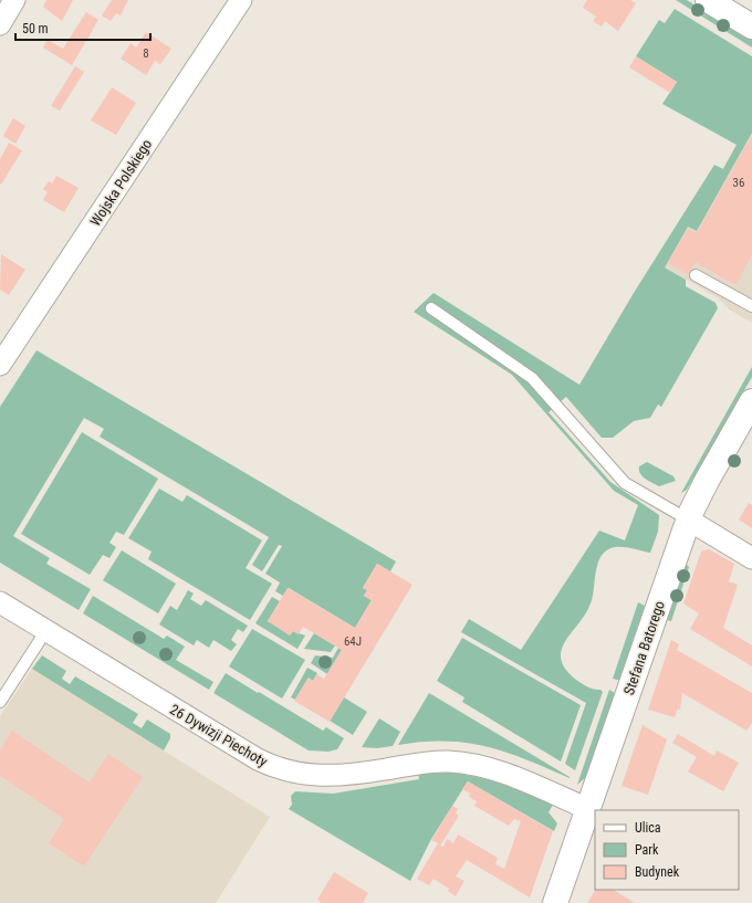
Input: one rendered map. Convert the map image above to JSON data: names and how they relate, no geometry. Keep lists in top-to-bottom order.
{
  "streets": {
    "street": ["Wojska Polskiego", "Stefana Batorego", "26 Dywizji Piechoty"]
  },
  "crossings": [
    ["Stefana Batorego", "26 Dywizji Piechoty"]
  ],
  "house_numbers": ["8", "36", "64J"],
  "legend": ["Ulica", "Park", "Budynek"],
  "scale_bar": "50 m"
}
